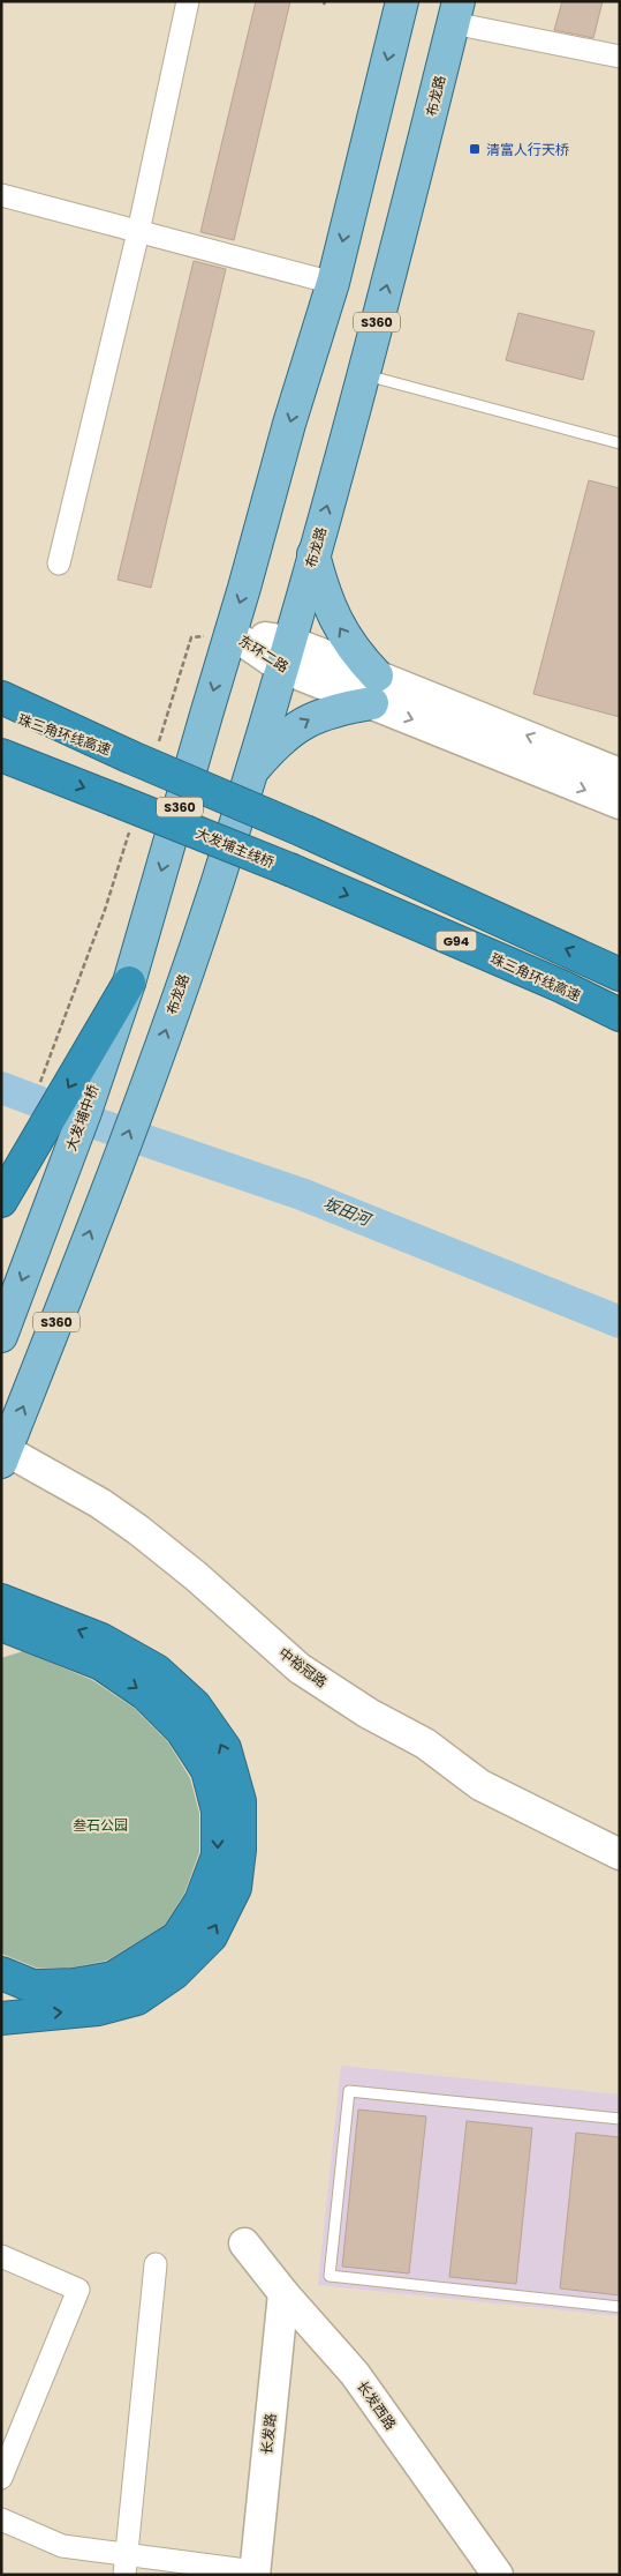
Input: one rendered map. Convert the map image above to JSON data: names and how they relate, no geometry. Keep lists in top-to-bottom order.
{
  "streets": {
    "highway": ["珠三角环线高速", "大发埔主线桥", "G94"],
    "main road": ["布龙路", "S360", "大发埔中桥"],
    "street": [
      "东环二路",
      "中裕冠路",
      "长发西路",
      "长发路"
    ]
  },
  "crossings": [
    ["布龙路", "东环二路"],
    ["布龙路", "中裕冠路"],
    ["S360", "东环二路"],
    ["S360", "大发埔中桥"],
    ["珠三角环线高速", "大发埔主线桥"],
    ["珠三角环线高速", "G94"],
    ["大发埔主线桥", "G94"],
    ["长发西路", "长发路"]
  ],
  "one_way": ["大发埔中桥"],
  "water": ["坂田河"],
  "parks": ["叁石公园"],
  "places": {
    "transit": ["清富人行天桥"]
  }
}
